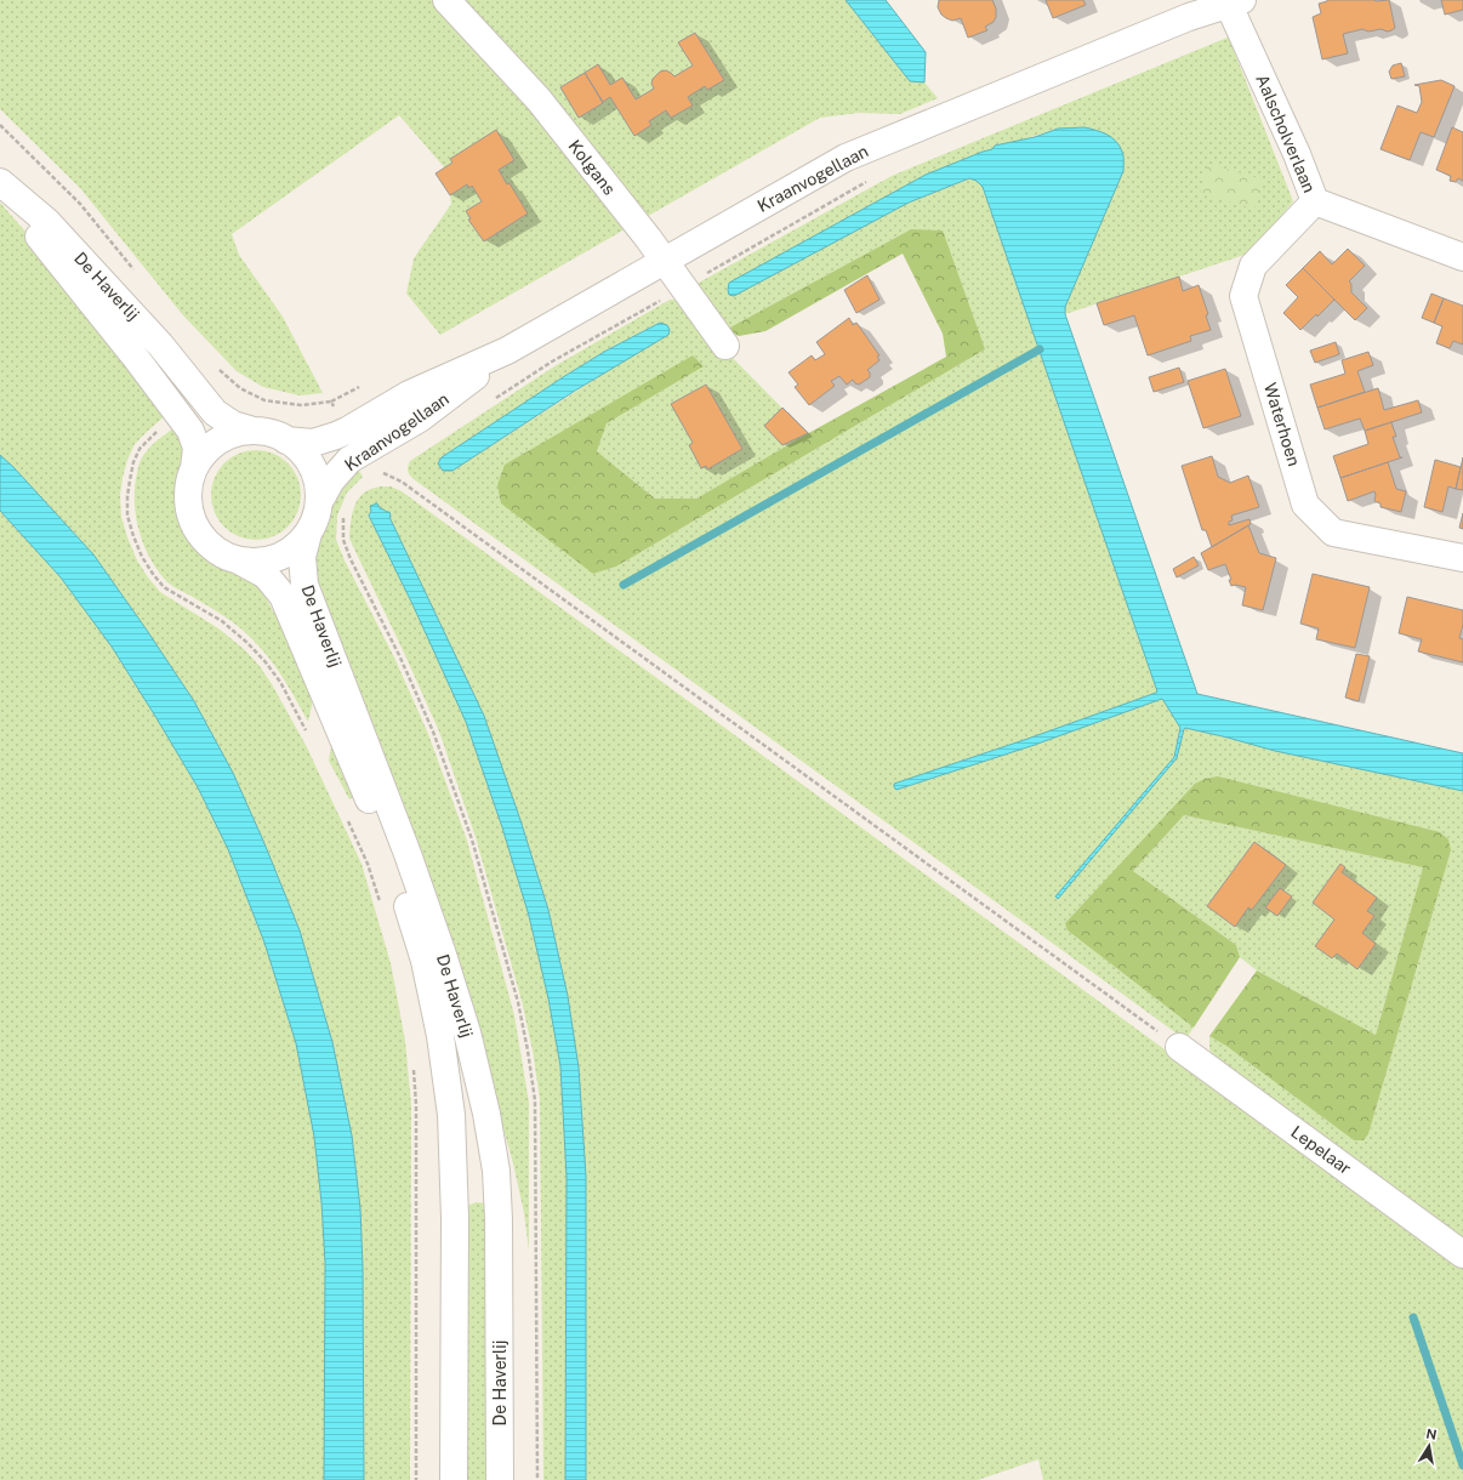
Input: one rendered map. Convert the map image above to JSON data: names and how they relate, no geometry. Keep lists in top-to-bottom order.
{
  "streets": {
    "street": [
      "Aalscholverlaan",
      "Kolgans",
      "Kraanvogellaan",
      "De Haverlij",
      "Waterhoen",
      "Lepelaar"
    ]
  },
  "crossings": [
    ["Aalscholverlaan", "Kraanvogellaan"],
    ["Aalscholverlaan", "Waterhoen"],
    ["Kolgans", "Kraanvogellaan"],
    ["Kraanvogellaan", "De Haverlij"]
  ],
  "north": "top"
}
